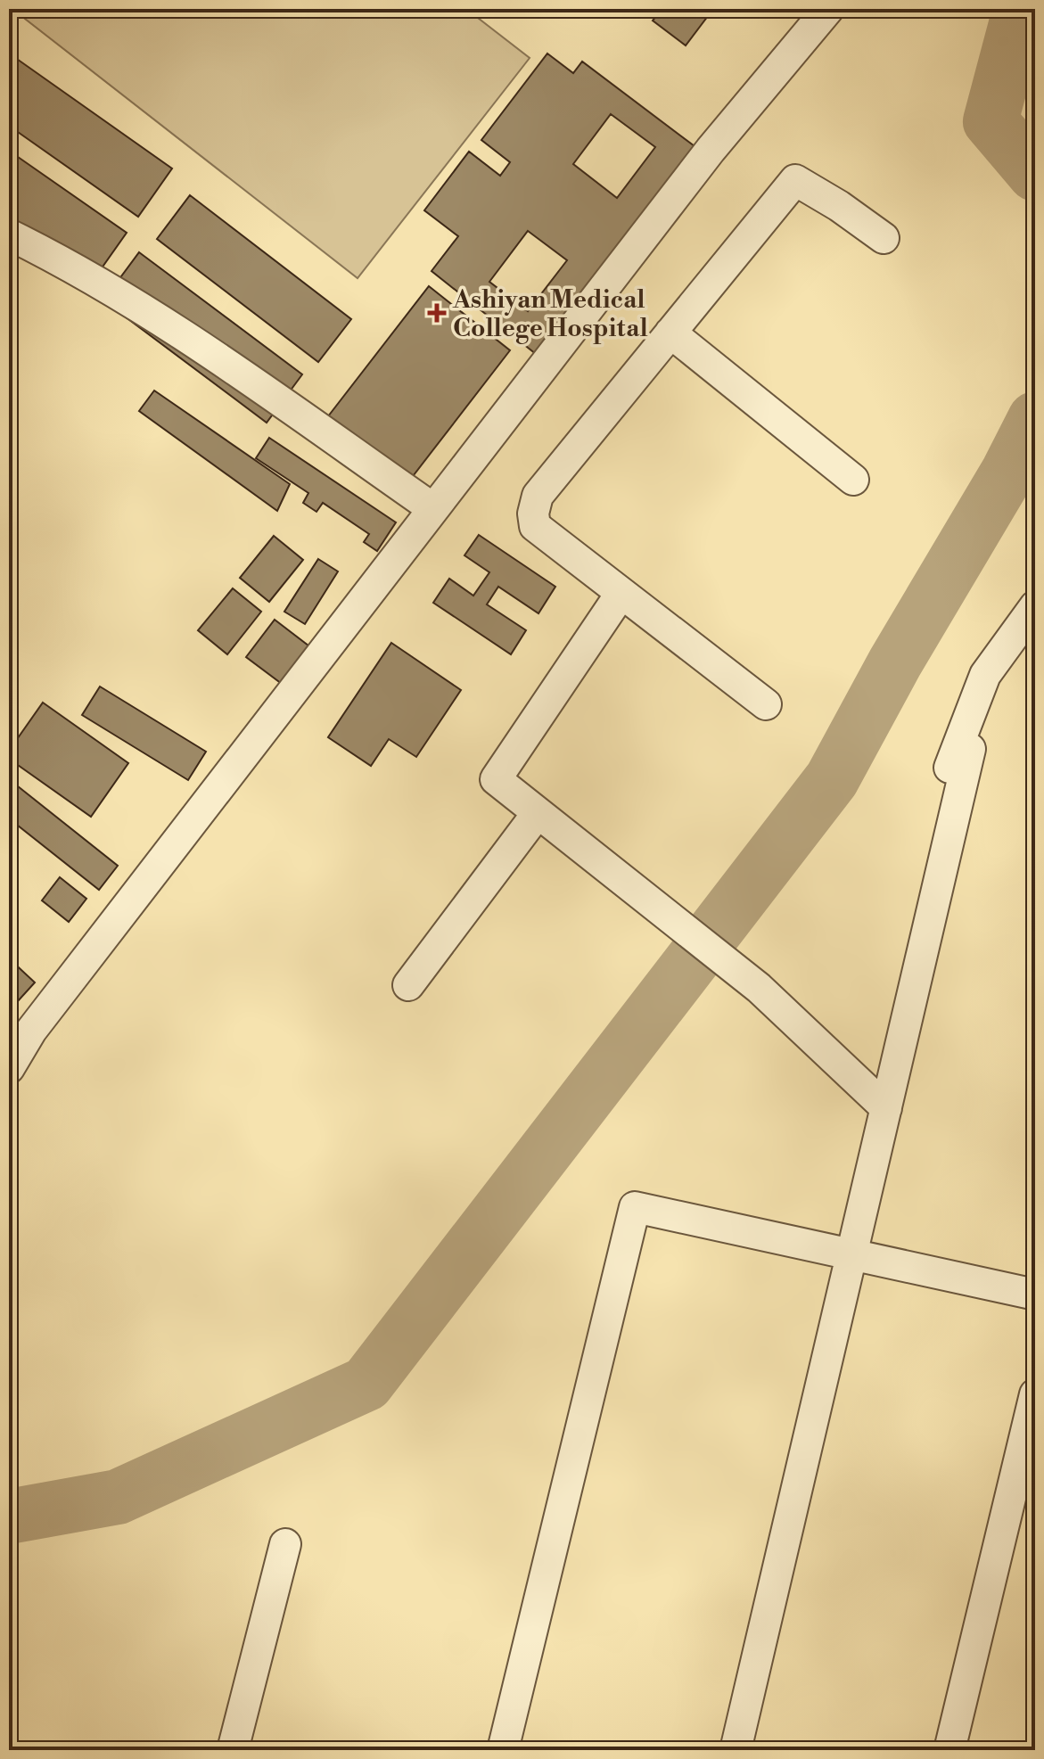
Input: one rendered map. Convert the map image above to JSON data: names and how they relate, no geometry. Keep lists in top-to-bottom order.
{
  "places": {
    "health": ["Ashiyan Medical College Hospital"]
  }
}
